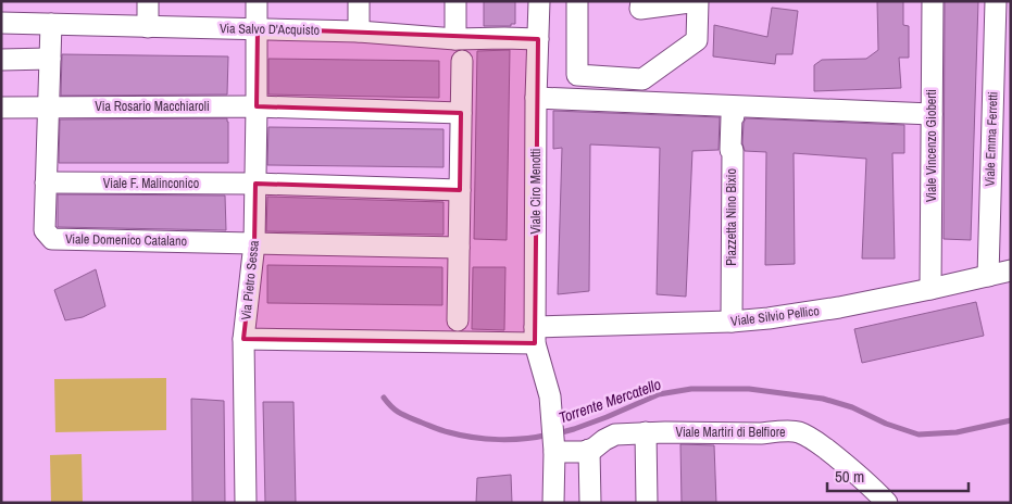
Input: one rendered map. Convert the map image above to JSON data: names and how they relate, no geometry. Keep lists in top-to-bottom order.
{
  "streets": {
    "street": [
      "Via Salvo D'Acquisto",
      "Via Rosario Macchiaroli",
      "Viale Emma Ferretti",
      "Viale Vincenzo Gioberti",
      "Viale F. Malinconico",
      "Viale Ciro Menotti",
      "Piazzetta Nino Bixio",
      "Viale Domenico Catalano",
      "Via Pietro Sessa",
      "Viale Silvio Pellico",
      "Viale Martiri di Belfiore"
    ]
  },
  "crossings": [
    ["Via Salvo D'Acquisto", "Viale Ciro Menotti"],
    ["Via Salvo D'Acquisto", "Viale Domenico Catalano"],
    ["Via Salvo D'Acquisto", "Via Pietro Sessa"],
    ["Via Rosario Macchiaroli", "Viale Domenico Catalano"],
    ["Via Rosario Macchiaroli", "Via Pietro Sessa"],
    ["Viale Emma Ferretti", "Viale Silvio Pellico"],
    ["Viale Vincenzo Gioberti", "Viale Silvio Pellico"],
    ["Viale F. Malinconico", "Viale Domenico Catalano"],
    ["Viale F. Malinconico", "Via Pietro Sessa"],
    ["Viale Ciro Menotti", "Via Pietro Sessa"],
    ["Viale Ciro Menotti", "Viale Silvio Pellico"],
    ["Viale Ciro Menotti", "Viale Martiri di Belfiore"],
    ["Piazzetta Nino Bixio", "Viale Silvio Pellico"],
    ["Viale Domenico Catalano", "Via Pietro Sessa"],
    ["Via Pietro Sessa", "Viale Silvio Pellico"]
  ],
  "water": ["Torrente Mercatello"],
  "scale_bar": "50 m"
}
